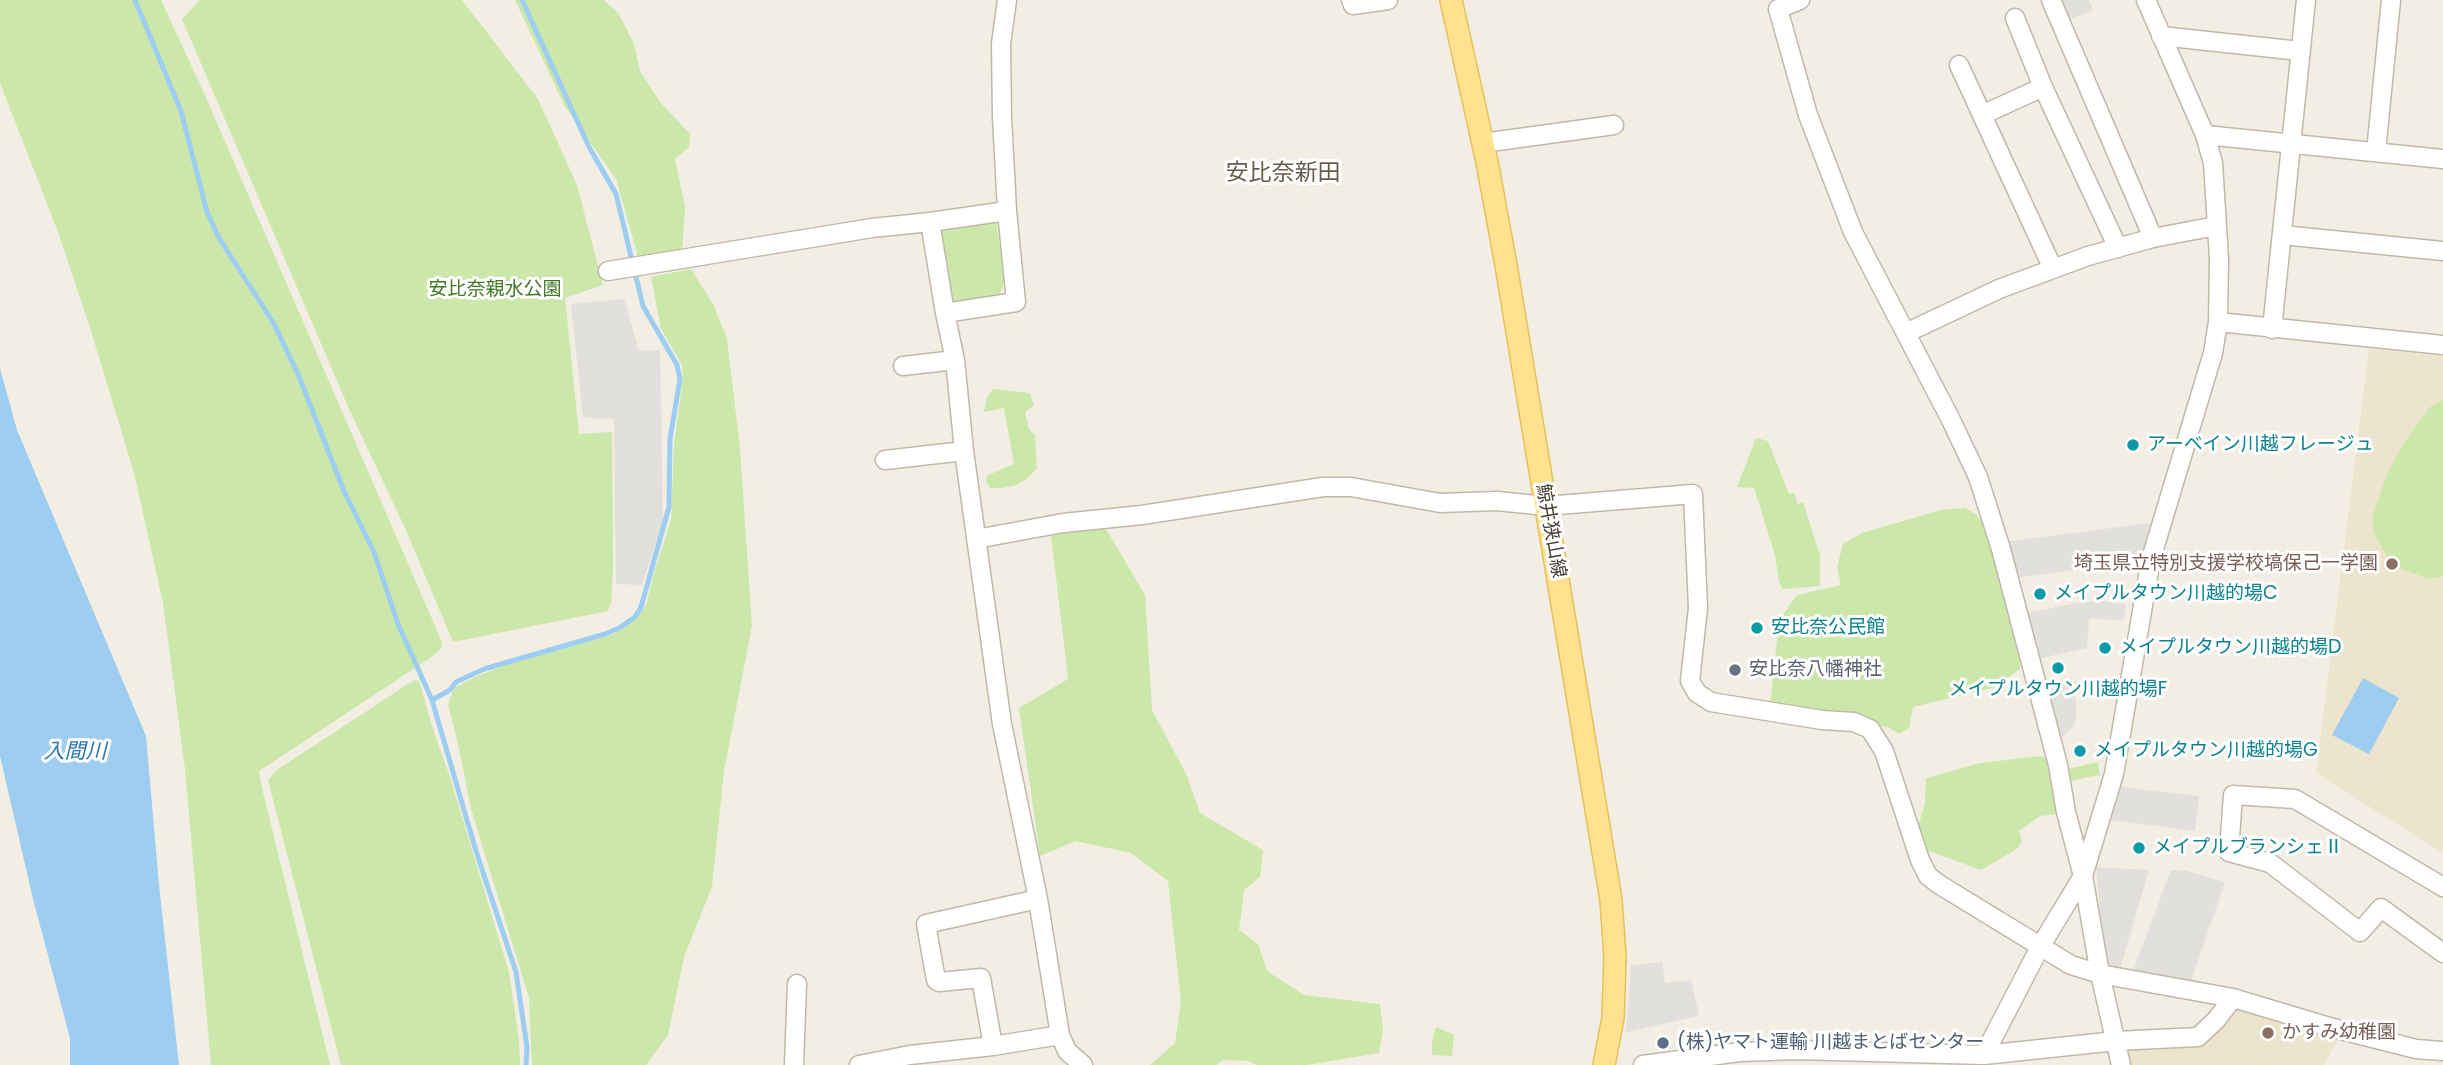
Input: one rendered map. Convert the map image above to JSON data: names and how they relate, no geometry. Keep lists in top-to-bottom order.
{
  "streets": {
    "main road": ["鯨井狭山線"]
  },
  "districts": ["安比奈新田"],
  "water": ["入間川"],
  "parks": ["安比奈親水公園"],
  "places": [
    "アーベイン川越フレージュ",
    "埼玉県立特別支援学校塙保己一学園",
    "メイプルタウン川越的場C",
    "安比奈公民館",
    "メイプルタウン川越的場D",
    "メイプルタウン川越的場F",
    "安比奈八幡神社",
    "メイプルタウン川越的場G",
    "メイプルブランシェⅡ",
    "かすみ幼稚園",
    "(株)ヤマト運輸 川越まとばセンター"
  ]
}
